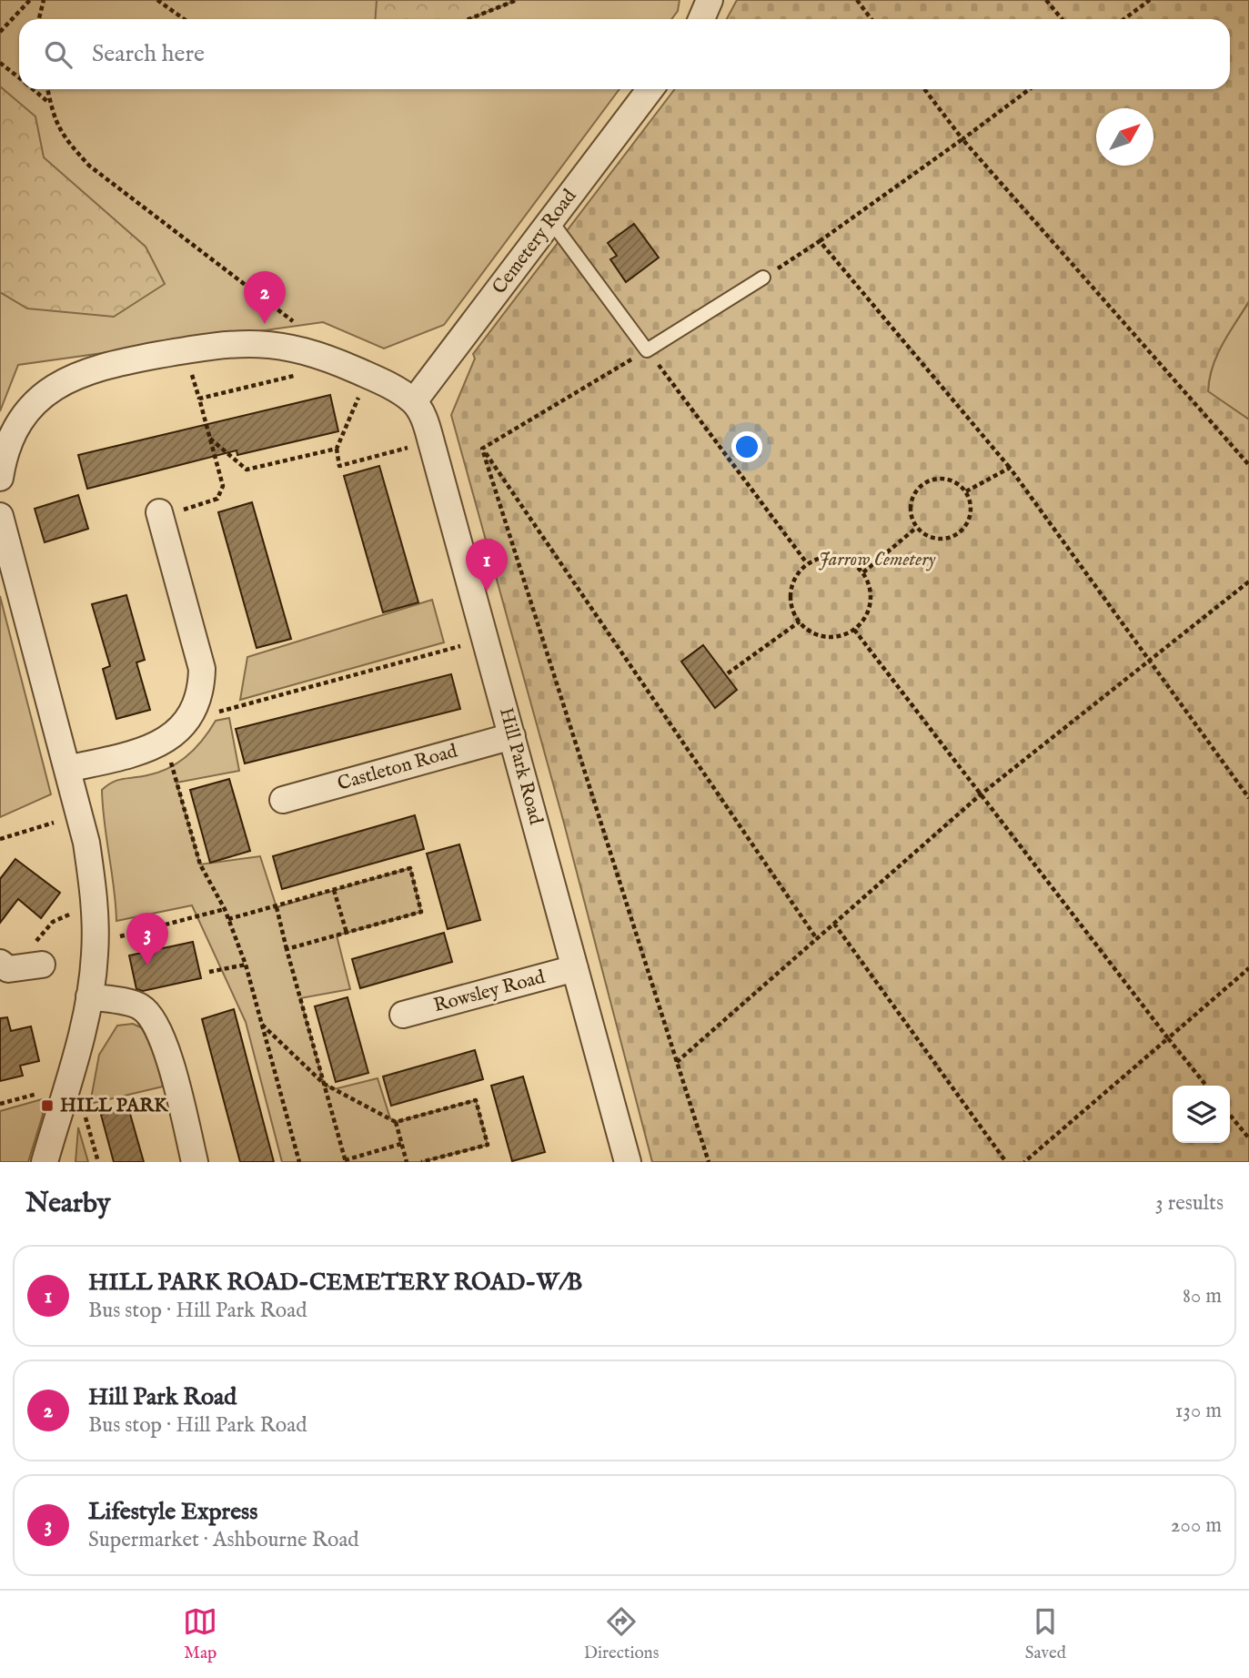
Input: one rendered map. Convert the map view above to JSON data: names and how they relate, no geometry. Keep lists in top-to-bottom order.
{
  "streets": {
    "street": [
      "Cemetery Road",
      "Hill Park Road",
      "Castleton Road",
      "Rowsley Road"
    ]
  },
  "crossings": [
    ["Cemetery Road", "Hill Park Road"],
    ["Hill Park Road", "Castleton Road"],
    ["Hill Park Road", "Rowsley Road"]
  ],
  "parks": ["Jarrow Cemetery"],
  "places": {
    "transit": ["HILL PARK"]
  },
  "north": "top right",
  "page": {
    "search": "Search here",
    "pins": ["2", "1", "3"],
    "heading": ["Nearby", "3 results"],
    "list": [
      {
        "mark": "1",
        "name": "HILL PARK ROAD-CEMETERY ROAD-W/B",
        "note": "Bus stop · Hill Park Road",
        "value": "80 m"
      },
      {
        "mark": "2",
        "name": "Hill Park Road",
        "note": "Bus stop · Hill Park Road",
        "value": "130 m"
      },
      {
        "mark": "3",
        "name": "Lifestyle Express",
        "note": "Supermarket · Ashbourne Road",
        "value": "200 m"
      }
    ],
    "nav": ["Map", "Directions", "Saved"]
  }
}
